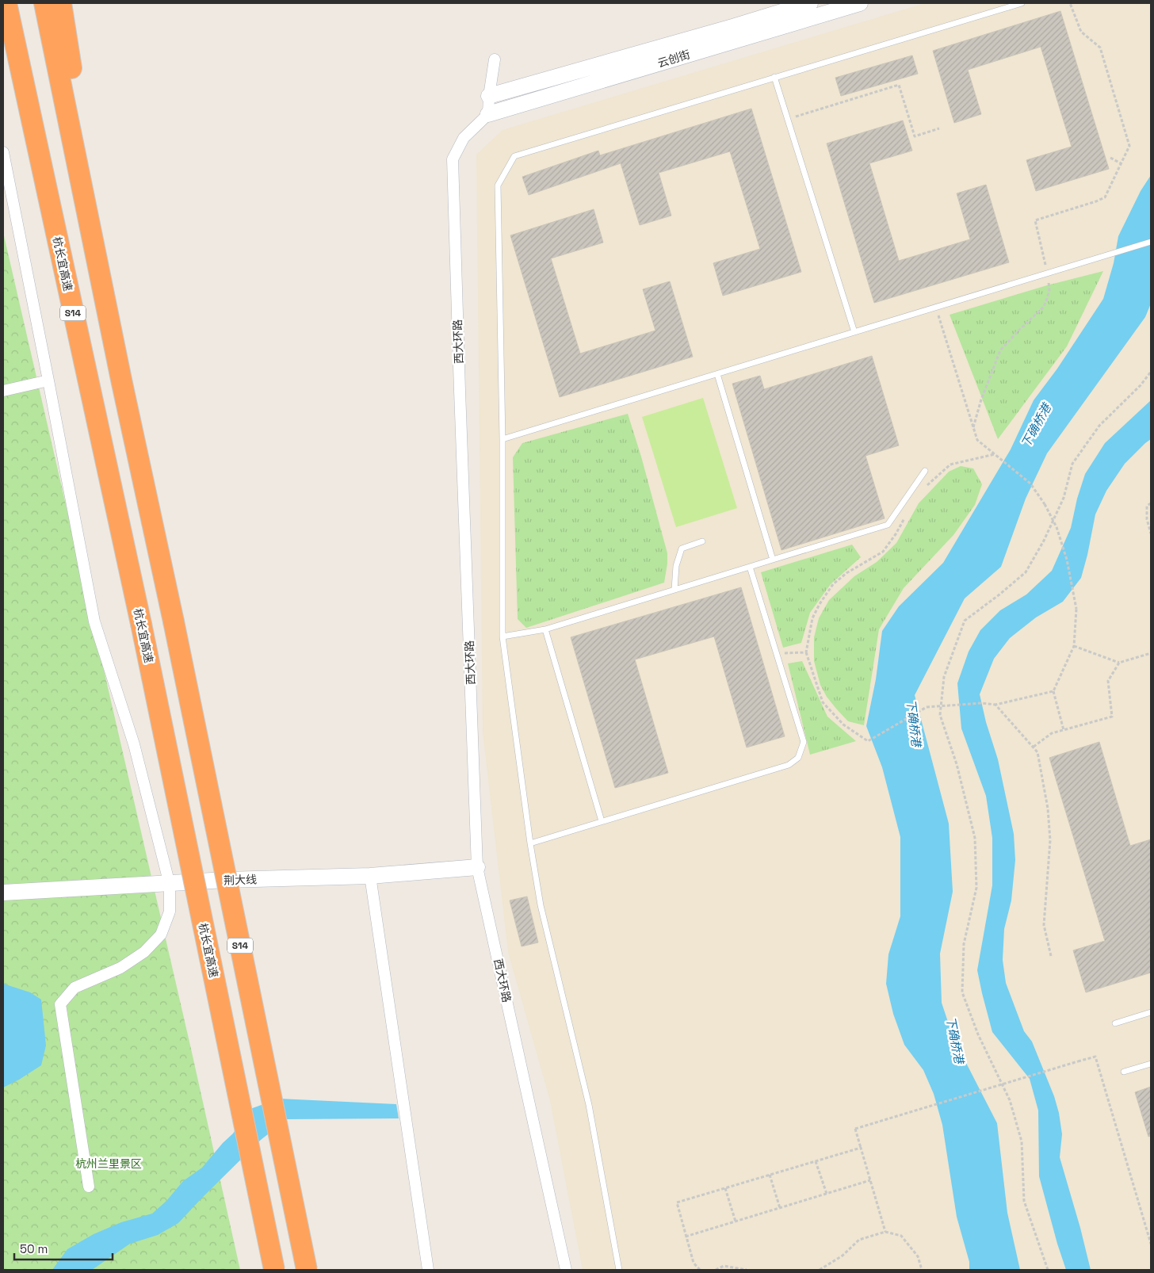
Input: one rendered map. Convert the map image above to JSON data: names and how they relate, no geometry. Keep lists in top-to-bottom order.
{
  "streets": {
    "highway": ["杭长宜高速", "S14"],
    "main road": ["云创街", "荆大线"],
    "street": ["西大环路"]
  },
  "crossings": [
    ["云创街", "西大环路"],
    ["西大环路", "荆大线"]
  ],
  "water": ["下确桥港"],
  "parks": ["杭州兰里景区"],
  "scale_bar": "50 m"
}
